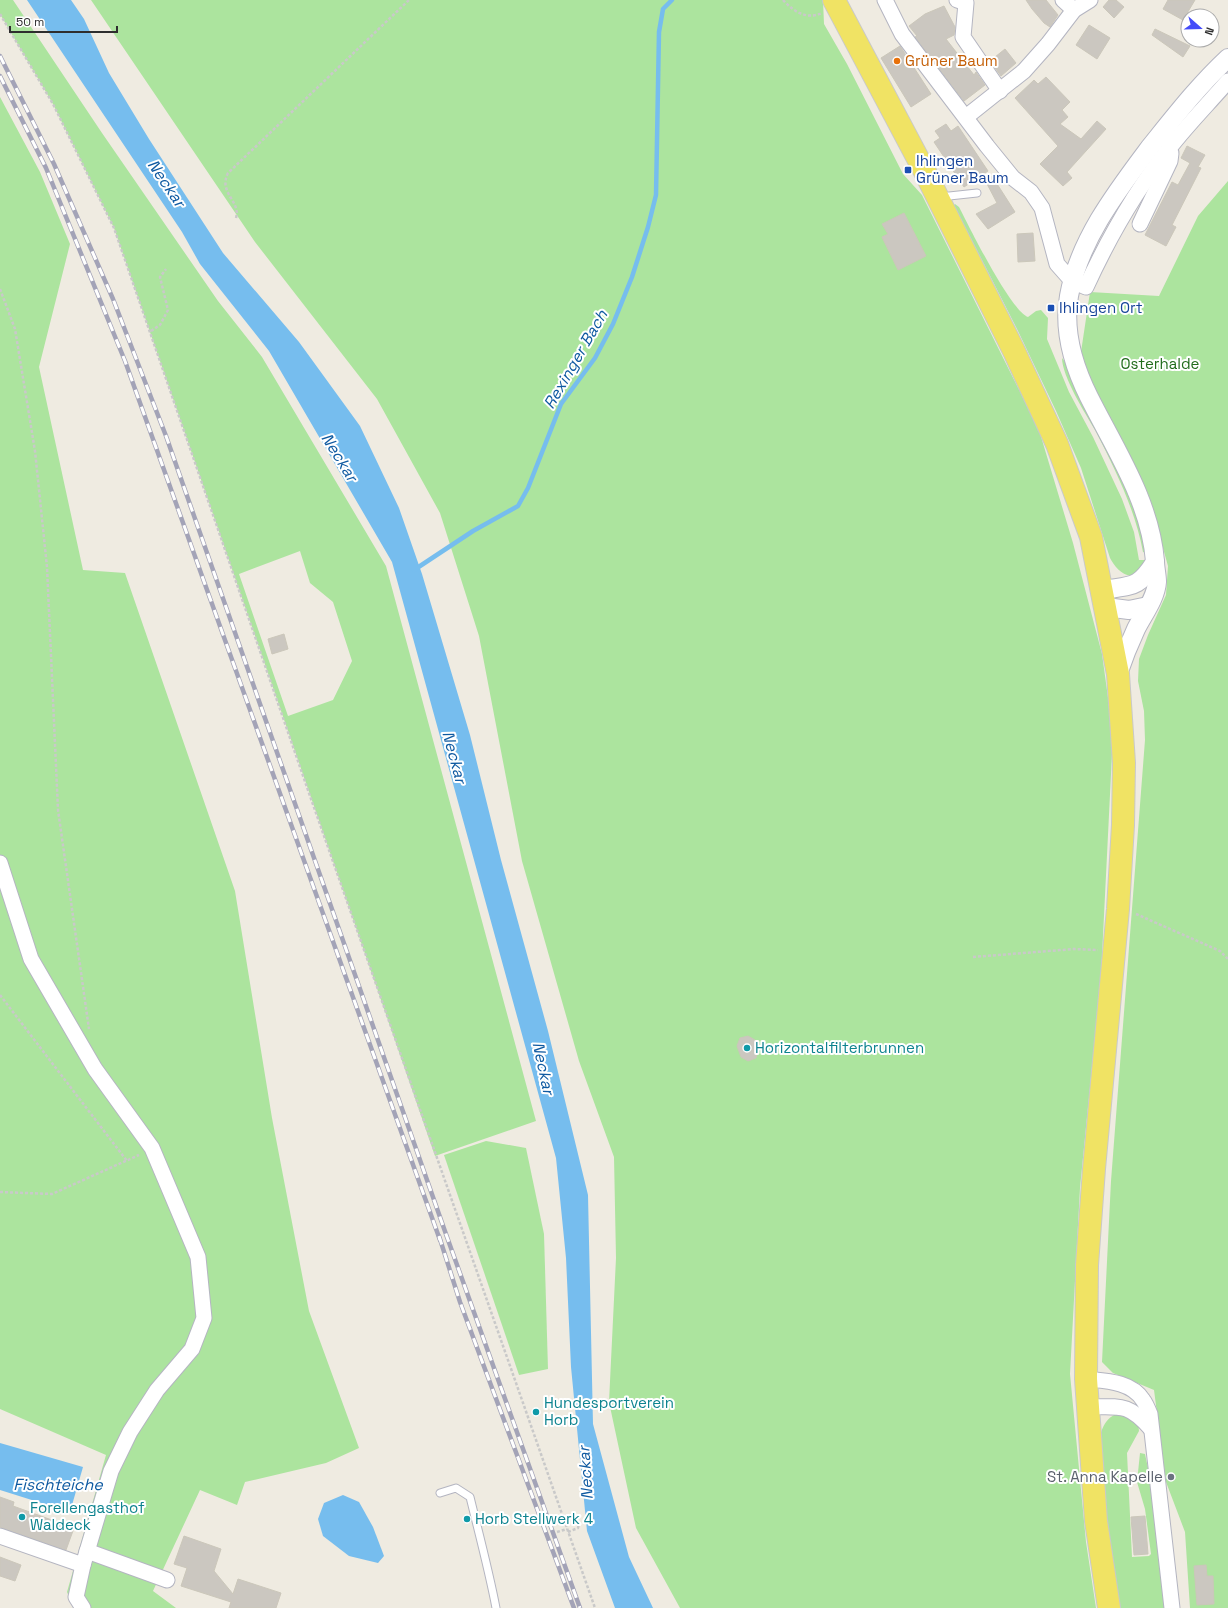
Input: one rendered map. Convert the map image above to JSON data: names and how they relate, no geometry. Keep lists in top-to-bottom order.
{
  "water": ["Neckar", "Rexinger Bach", "Fischteiche"],
  "parks": ["Osterhalde"],
  "places": {
    "other": [
      "Grüner Baum",
      "Horizontalfilterbrunnen",
      "Hundesportverein Horb",
      "St. Anna Kapelle",
      "Forellengasthof Waldeck",
      "Horb Stellwerk 4"
    ],
    "transit": ["Ihlingen Grüner Baum", "Ihlingen Ort"]
  },
  "scale_bar": "50 m",
  "north": "right"
}
